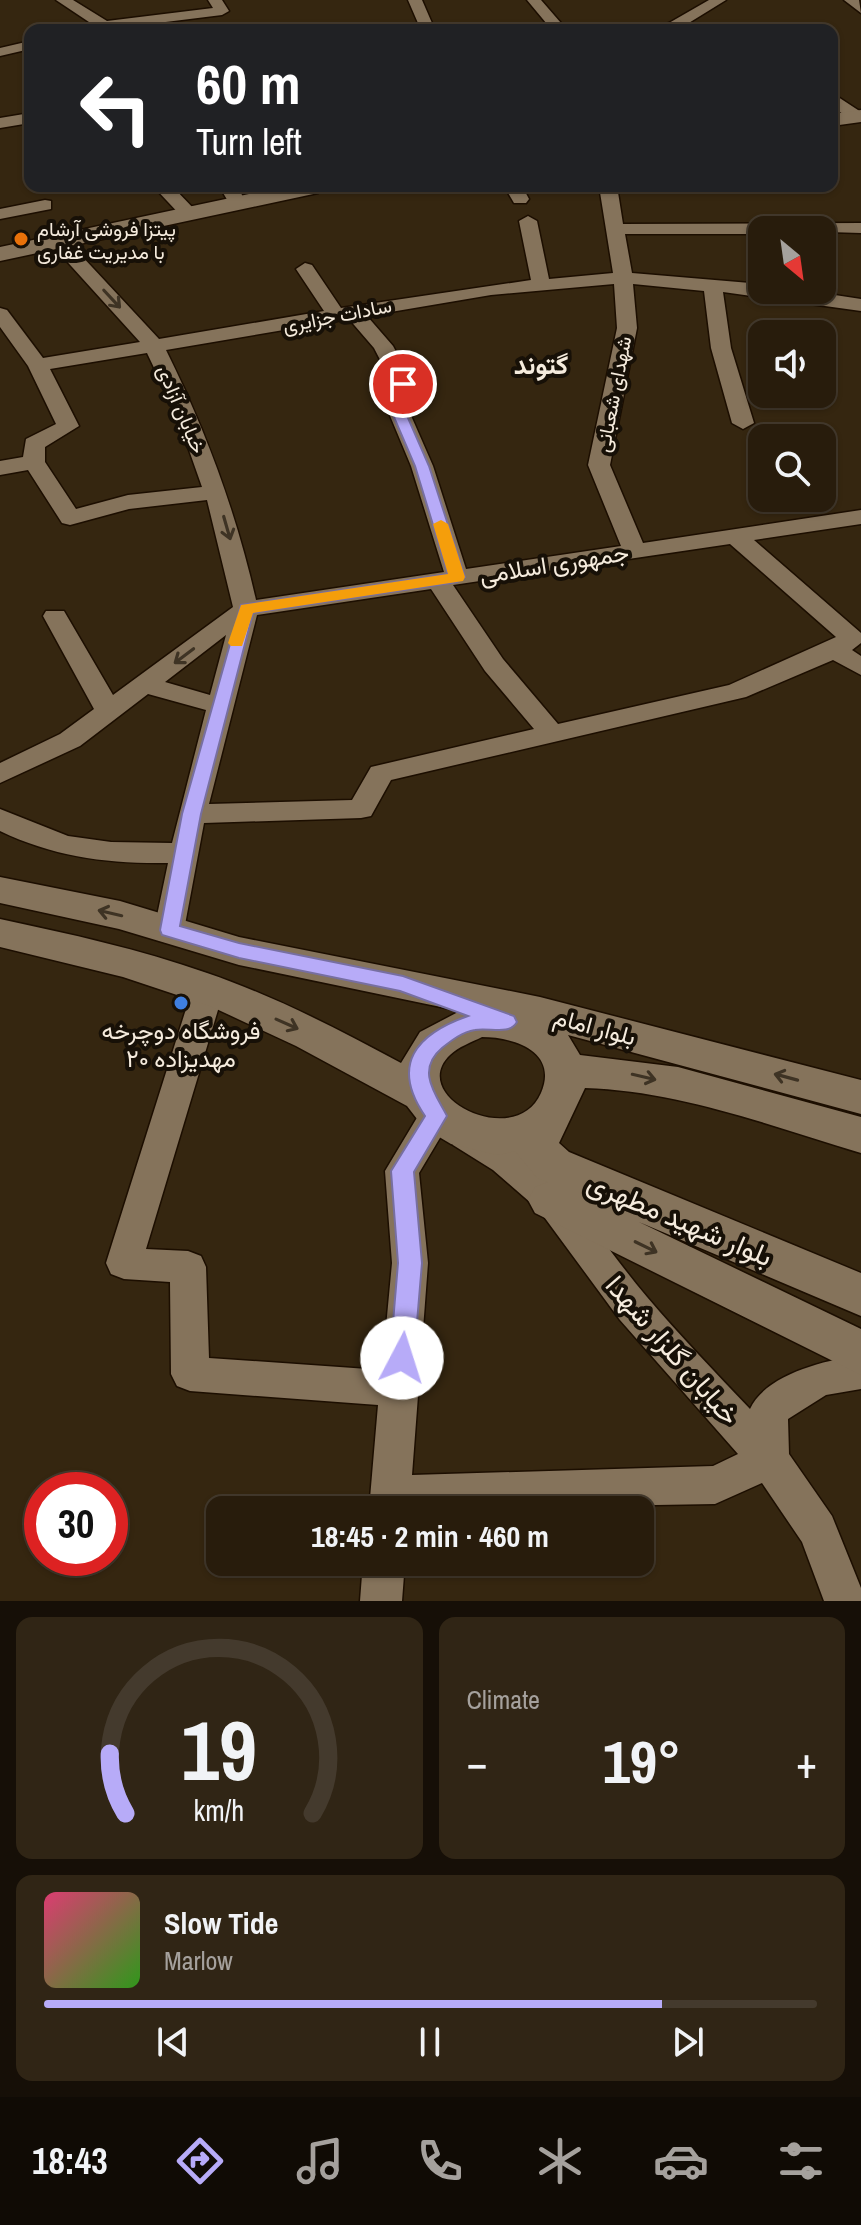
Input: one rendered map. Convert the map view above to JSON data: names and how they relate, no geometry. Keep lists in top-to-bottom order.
{
  "streets": {
    "street": [
      "سادات جزایری",
      "شهدای شعبانی",
      "خیابان آزادی",
      "جمهوری اسلامی",
      "بلوار امام",
      "بلوار شهید مطهری",
      "خیابان گلزار شهدا"
    ]
  },
  "crossings": [
    ["سادات جزایری", "شهدای شعبانی"],
    ["سادات جزایری", "خیابان آزادی"],
    ["شهدای شعبانی", "جمهوری اسلامی"],
    ["خیابان آزادی", "جمهوری اسلامی"],
    ["بلوار امام", "بلوار شهید مطهری"],
    ["بلوار امام", "خیابان گلزار شهدا"],
    ["بلوار شهید مطهری", "خیابان گلزار شهدا"]
  ],
  "districts": ["گتوند"],
  "places": ["پیتزا فروشی آرشام با مدیریت غفاری", "فروشگاه دوچرخه ۲۰ مهدیزاده"],
  "north": "bottom right",
  "page": {
    "turn": ["60 m", "Turn left"],
    "limit": "30",
    "trip": "18:45 · 2 min · 460 m",
    "tile": "Climate",
    "heat": ["−", "19°", "+"],
    "song": ["Slow Tide", "Marlow"],
    "tabs": "18:43",
    "gauge": ["19", "km/h"]
  }
}
